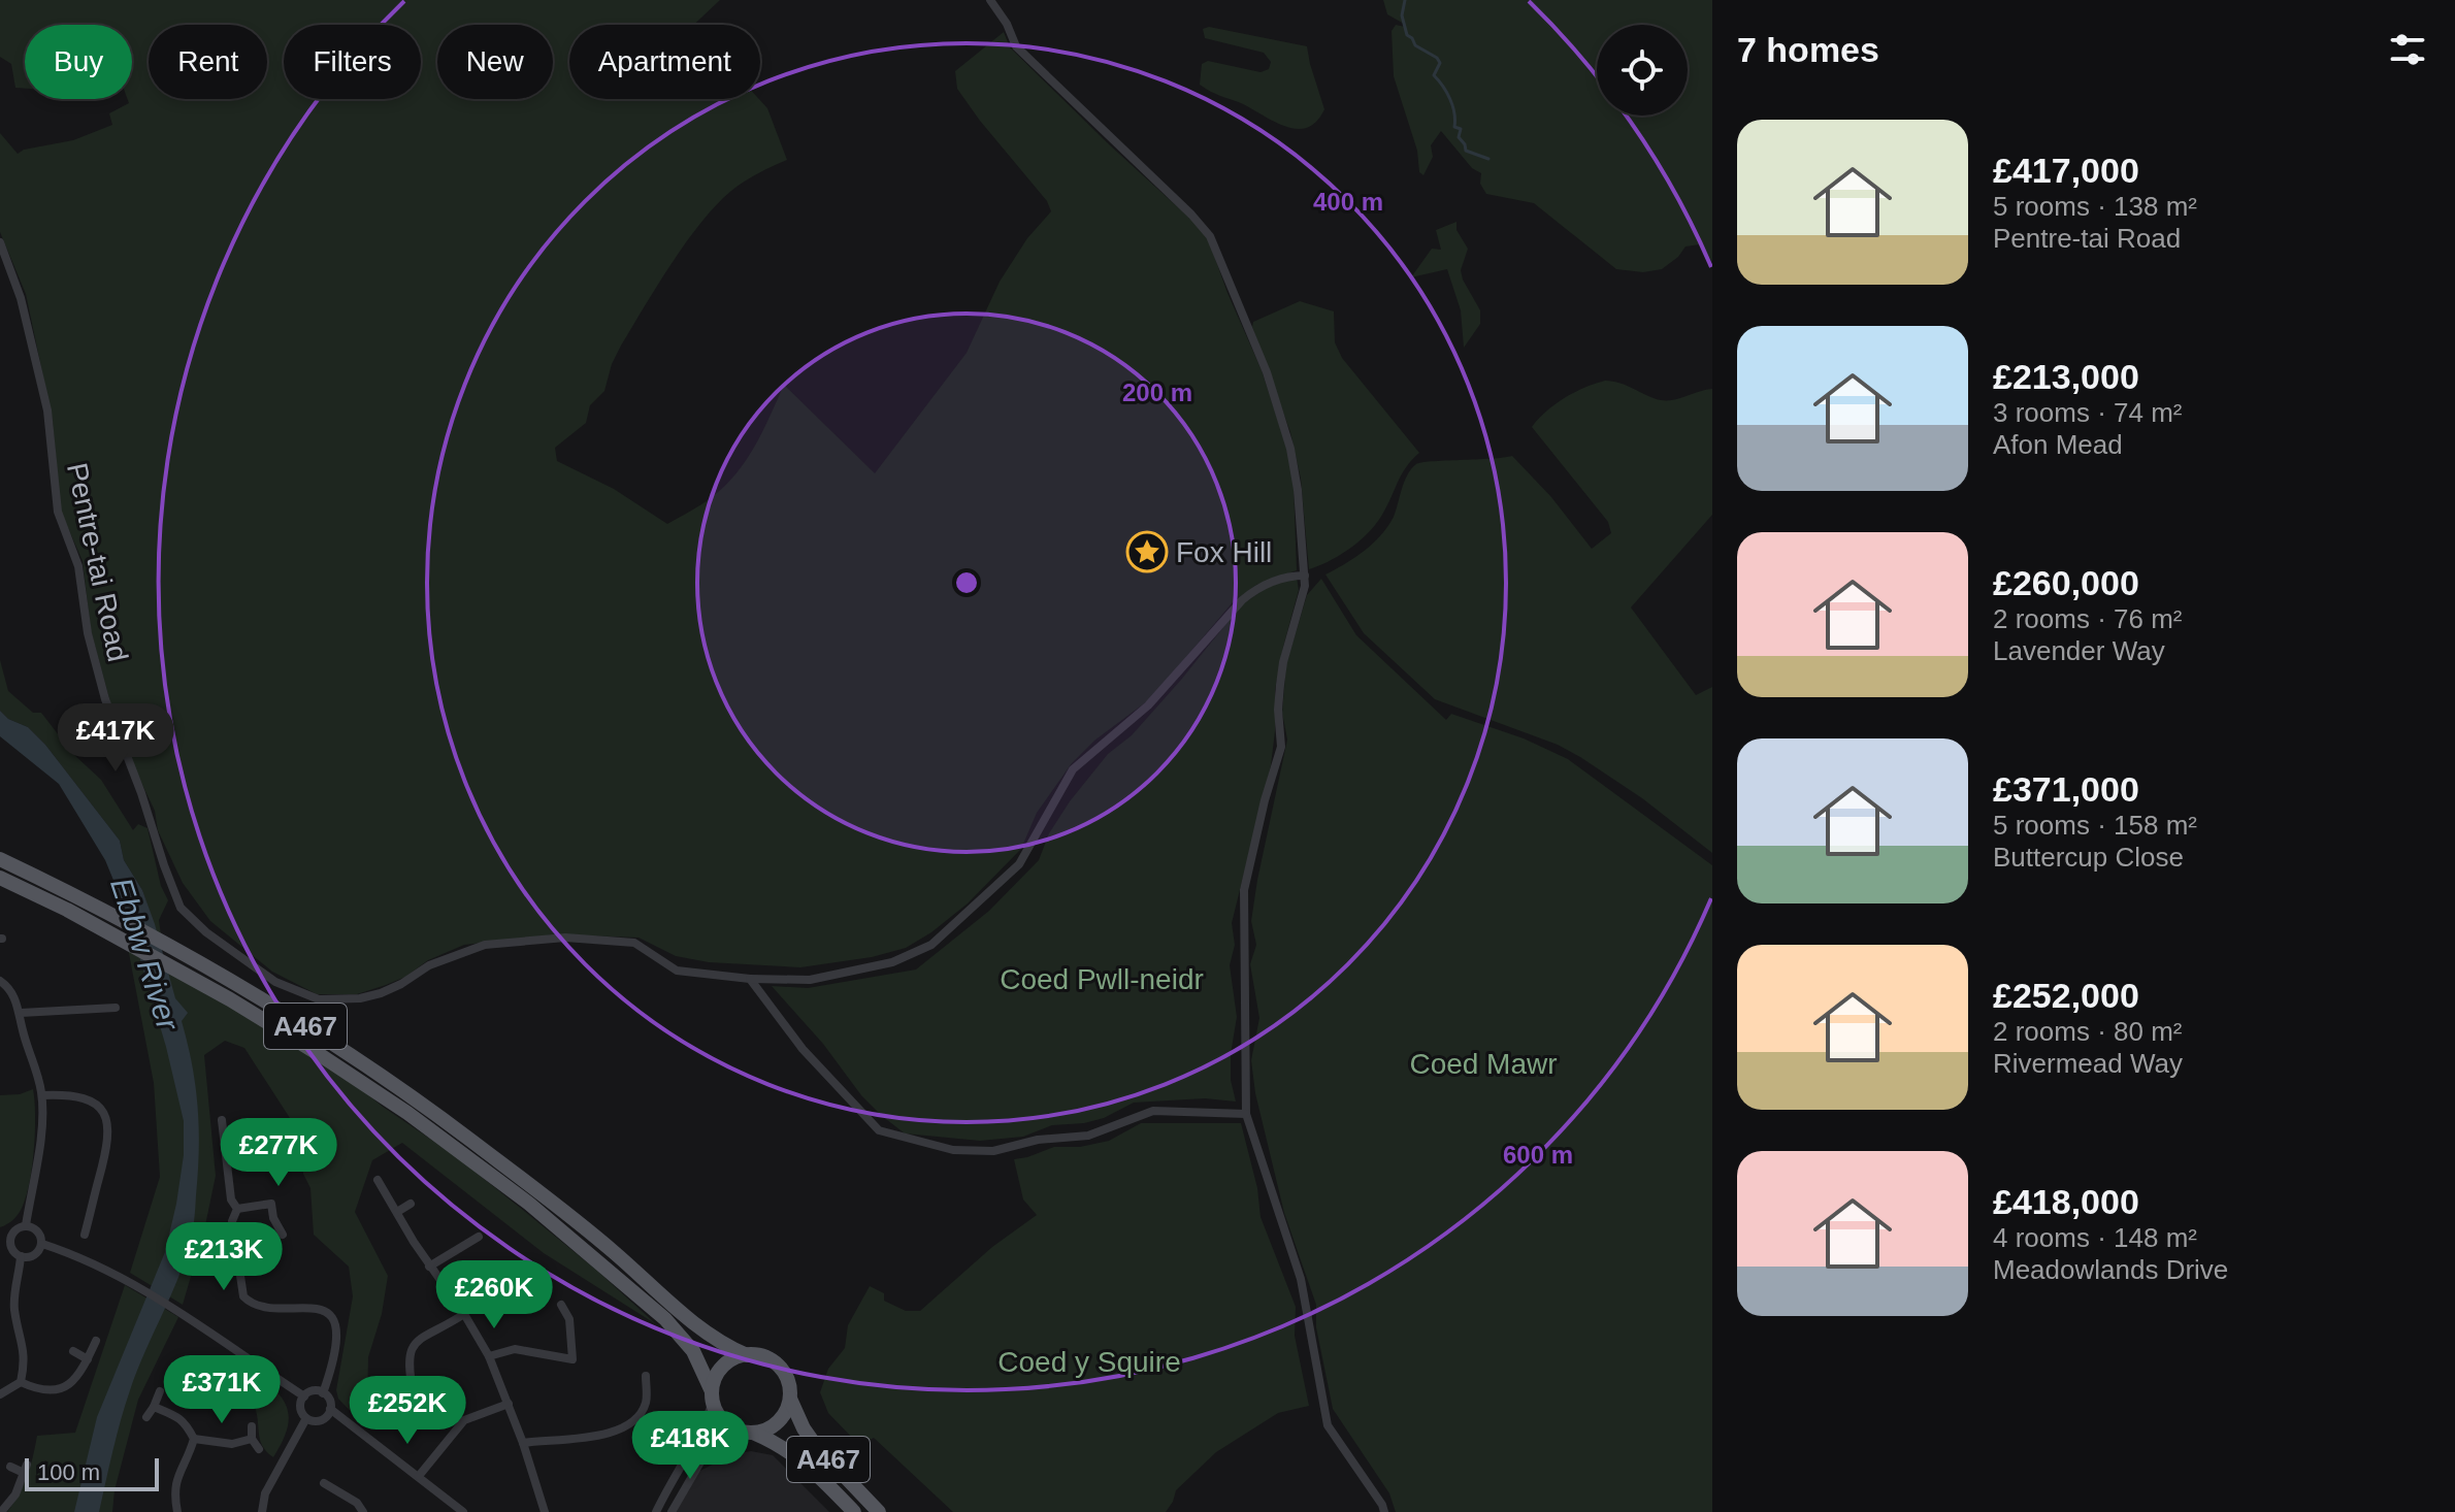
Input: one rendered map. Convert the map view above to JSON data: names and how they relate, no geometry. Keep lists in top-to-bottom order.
{
  "streets": {
    "main road": ["A467"],
    "street": ["Pentre-tai Road"]
  },
  "water": ["Ebbw River"],
  "parks": ["Coed Pwll-neidr", "Coed Mawr", "Coed y Squire"],
  "places": {
    "place": ["Fox Hill"]
  },
  "scale_bar": "100 m",
  "page": {
    "heading": "7 homes",
    "chip": [
      "Buy",
      "Rent",
      "Filters",
      "New",
      "Apartment"
    ],
    "list": [
      {
        "name": "£417,000",
        "note": "5 rooms · 138 m² · Pentre-tai Road"
      },
      {
        "name": "£213,000",
        "note": "3 rooms · 74 m² · Afon Mead"
      },
      {
        "name": "£260,000",
        "note": "2 rooms · 76 m² · Lavender Way"
      },
      {
        "name": "£371,000",
        "note": "5 rooms · 158 m² · Buttercup Close"
      },
      {
        "name": "£252,000",
        "note": "2 rooms · 80 m² · Rivermead Way"
      },
      {
        "name": "£418,000",
        "note": "4 rooms · 148 m² · Meadowlands Drive"
      }
    ],
    "price": [
      "£417K",
      "£277K",
      "£213K",
      "£260K",
      "£371K",
      "£252K",
      "£418K"
    ],
    "scale": "100 m"
  },
  "rings": ["400 m", "200 m", "600 m"]
}
